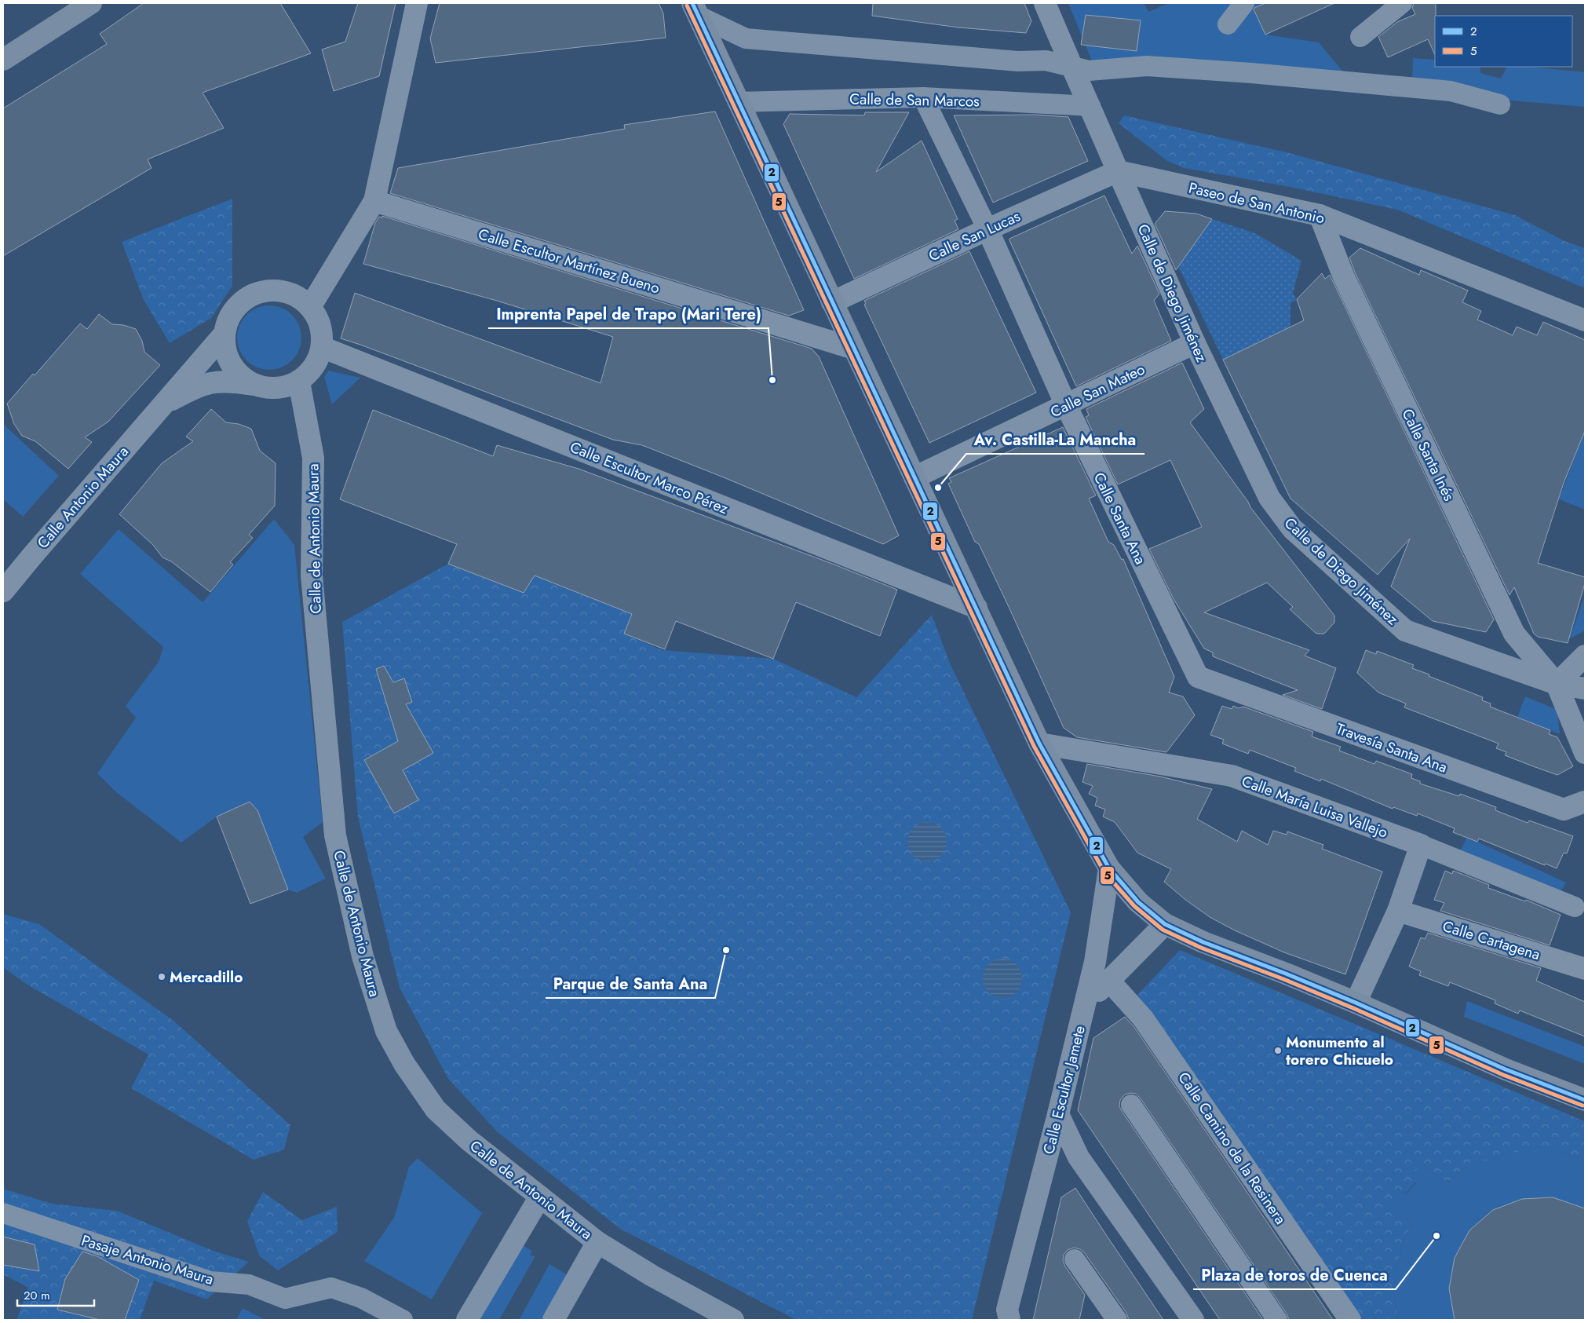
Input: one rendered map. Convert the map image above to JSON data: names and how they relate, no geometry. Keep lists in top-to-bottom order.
{
  "streets": {
    "street": [
      "Calle de San Marcos",
      "Paseo de San Antonio",
      "Calle San Lucas",
      "Calle Escultor Martínez Bueno",
      "Calle de Diego Jiménez",
      "Calle San Mateo",
      "Calle Santa Inés",
      "Calle Escultor Marco Pérez",
      "Calle Antonio Maura",
      "Calle Santa Ana",
      "Calle de Antonio Maura",
      "Travesía Santa Ana",
      "Calle María Luisa Vallejo",
      "Calle Cartagena",
      "Calle Escultor Jamete",
      "Calle Camino de la Resinera",
      "Pasaje Antonio Maura"
    ]
  },
  "crossings": [
    ["Paseo de San Antonio", "Calle San Lucas"],
    ["Paseo de San Antonio", "Calle de Diego Jiménez"],
    ["Paseo de San Antonio", "Calle Santa Inés"],
    ["Calle San Lucas", "Calle de Diego Jiménez"],
    ["Calle San Lucas", "Calle Santa Ana"],
    ["Calle de Diego Jiménez", "Calle San Mateo"],
    ["Calle de Diego Jiménez", "Calle Santa Inés"],
    ["Calle San Mateo", "Calle Santa Ana"],
    ["Calle Escultor Marco Pérez", "Calle Antonio Maura"],
    ["Calle Escultor Marco Pérez", "Calle de Antonio Maura"],
    ["Calle Antonio Maura", "Calle de Antonio Maura"],
    ["Calle Santa Ana", "Travesía Santa Ana"]
  ],
  "places": [
    "Imprenta Papel de Trapo (Mari Tere)",
    "Av. Castilla-La Mancha",
    "Parque de Santa Ana",
    "Mercadillo",
    "Monumento al torero Chicuelo",
    "Plaza de toros de Cuenca"
  ],
  "lines": ["transit line 2", "transit line 5"],
  "legend": ["2", "5"],
  "scale_bar": "20 m"
}
